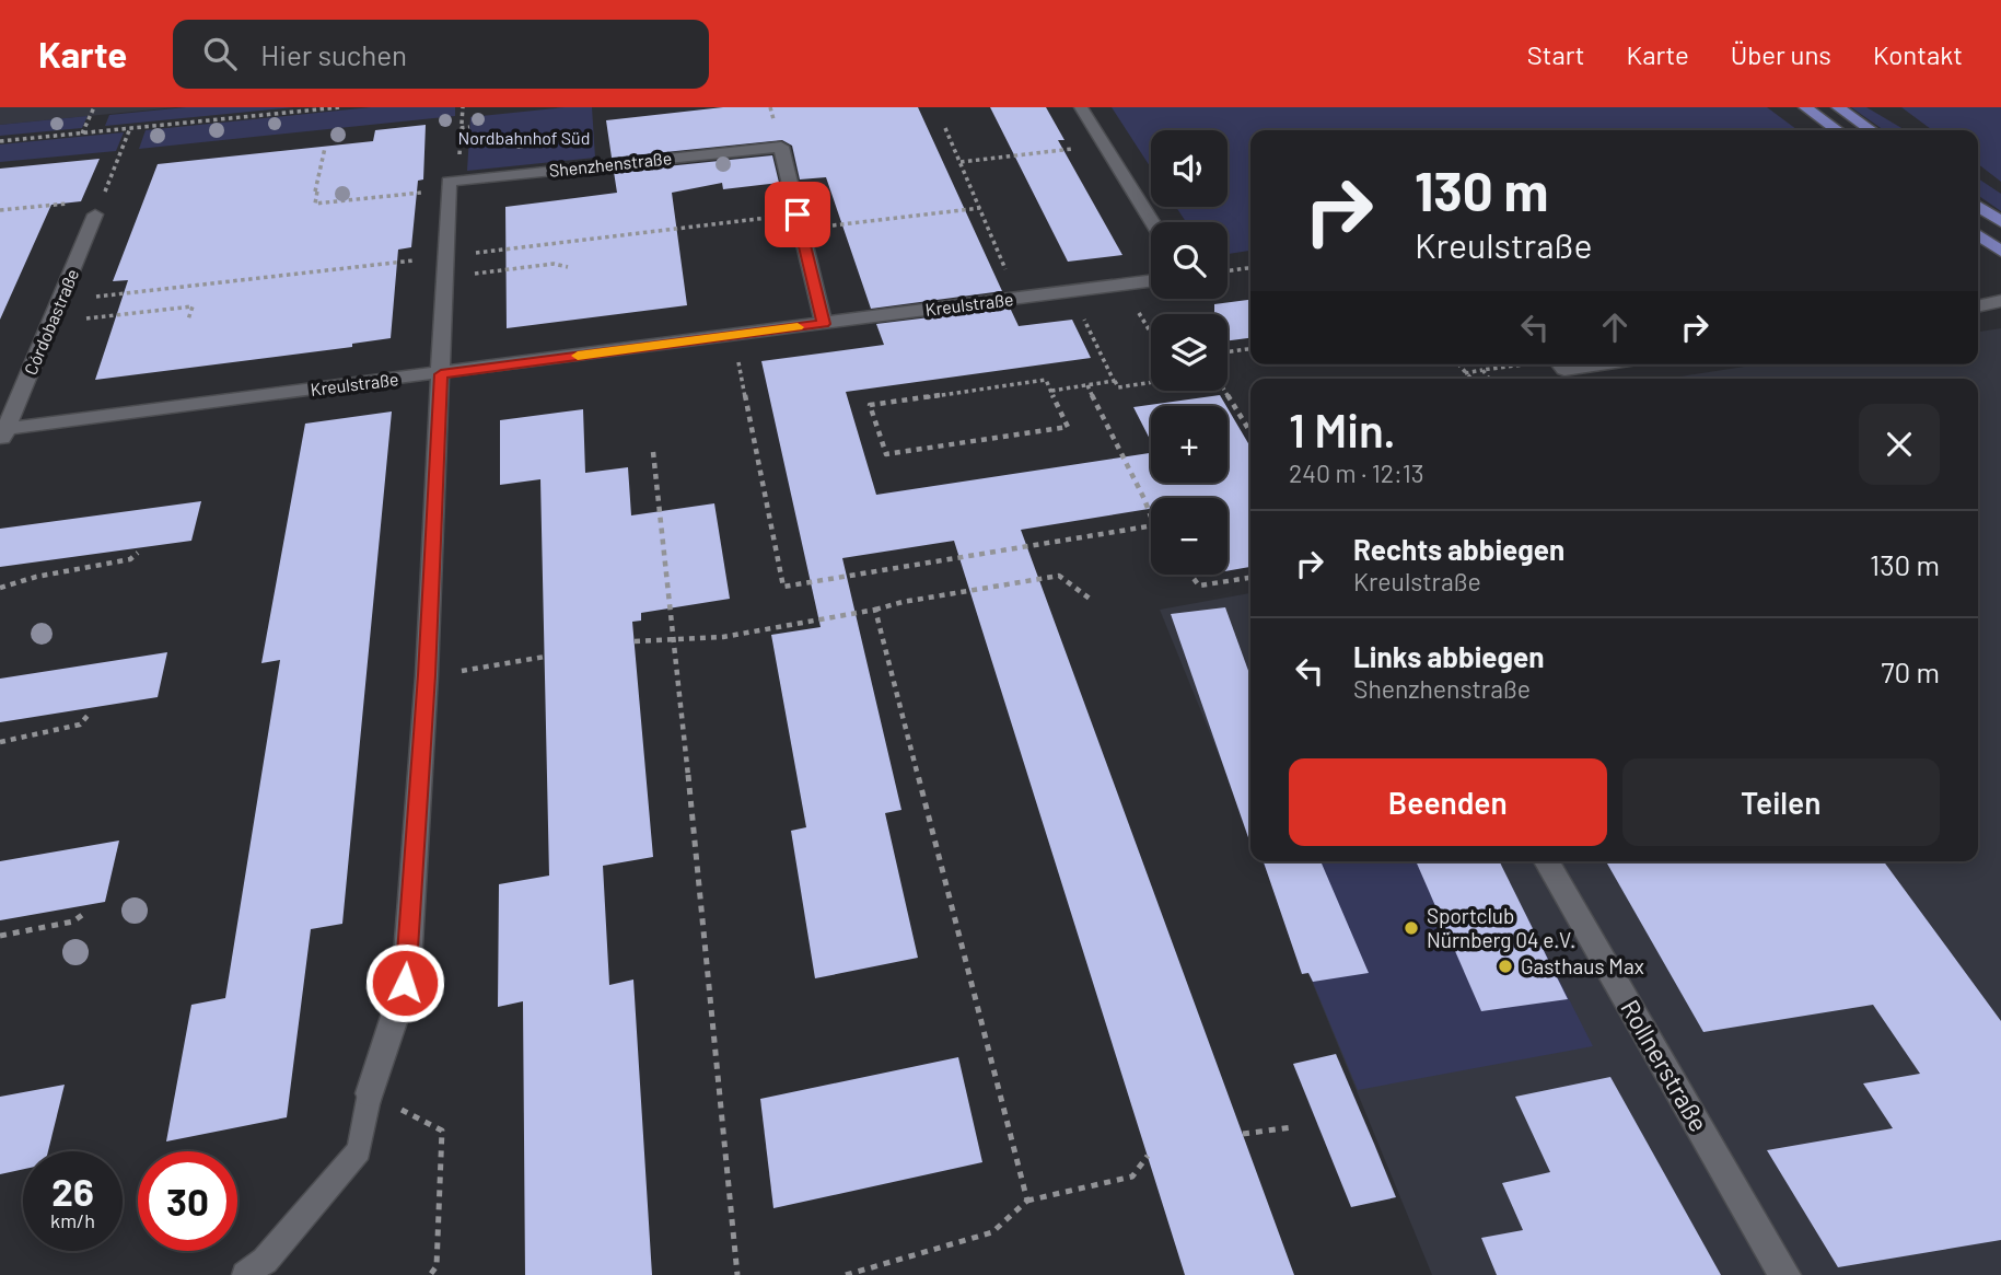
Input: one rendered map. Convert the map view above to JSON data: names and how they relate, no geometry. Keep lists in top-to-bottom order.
{
  "streets": {
    "street": [
      "Shenzhenstraße",
      "Kreulstraße",
      "Córdobastraße",
      "Rollnerstraße"
    ]
  },
  "crossings": [
    ["Shenzhenstraße", "Kreulstraße"],
    ["Kreulstraße", "Córdobastraße"]
  ],
  "parks": ["Nordbahnhof Süd"],
  "places": ["Sportclub Nürnberg 04 e.V.", "Gasthaus Max"],
  "page": {
    "header": "Karte",
    "search": "Hier suchen",
    "nav": [
      "Start",
      "Karte",
      "Über uns",
      "Kontakt"
    ],
    "map_buttons": ["+", "−"],
    "turn": ["130 m", "Kreulstraße"],
    "heading": ["1 Min.", "240 m · 12:13"],
    "list": [
      {
        "name": "Rechts abbiegen",
        "note": "Kreulstraße",
        "value": "130 m"
      },
      {
        "name": "Links abbiegen",
        "note": "Shenzhenstraße",
        "value": "70 m"
      }
    ],
    "buttons": ["Beenden", "Teilen"],
    "speed": "26 km/h",
    "limit": "30"
  }
}
